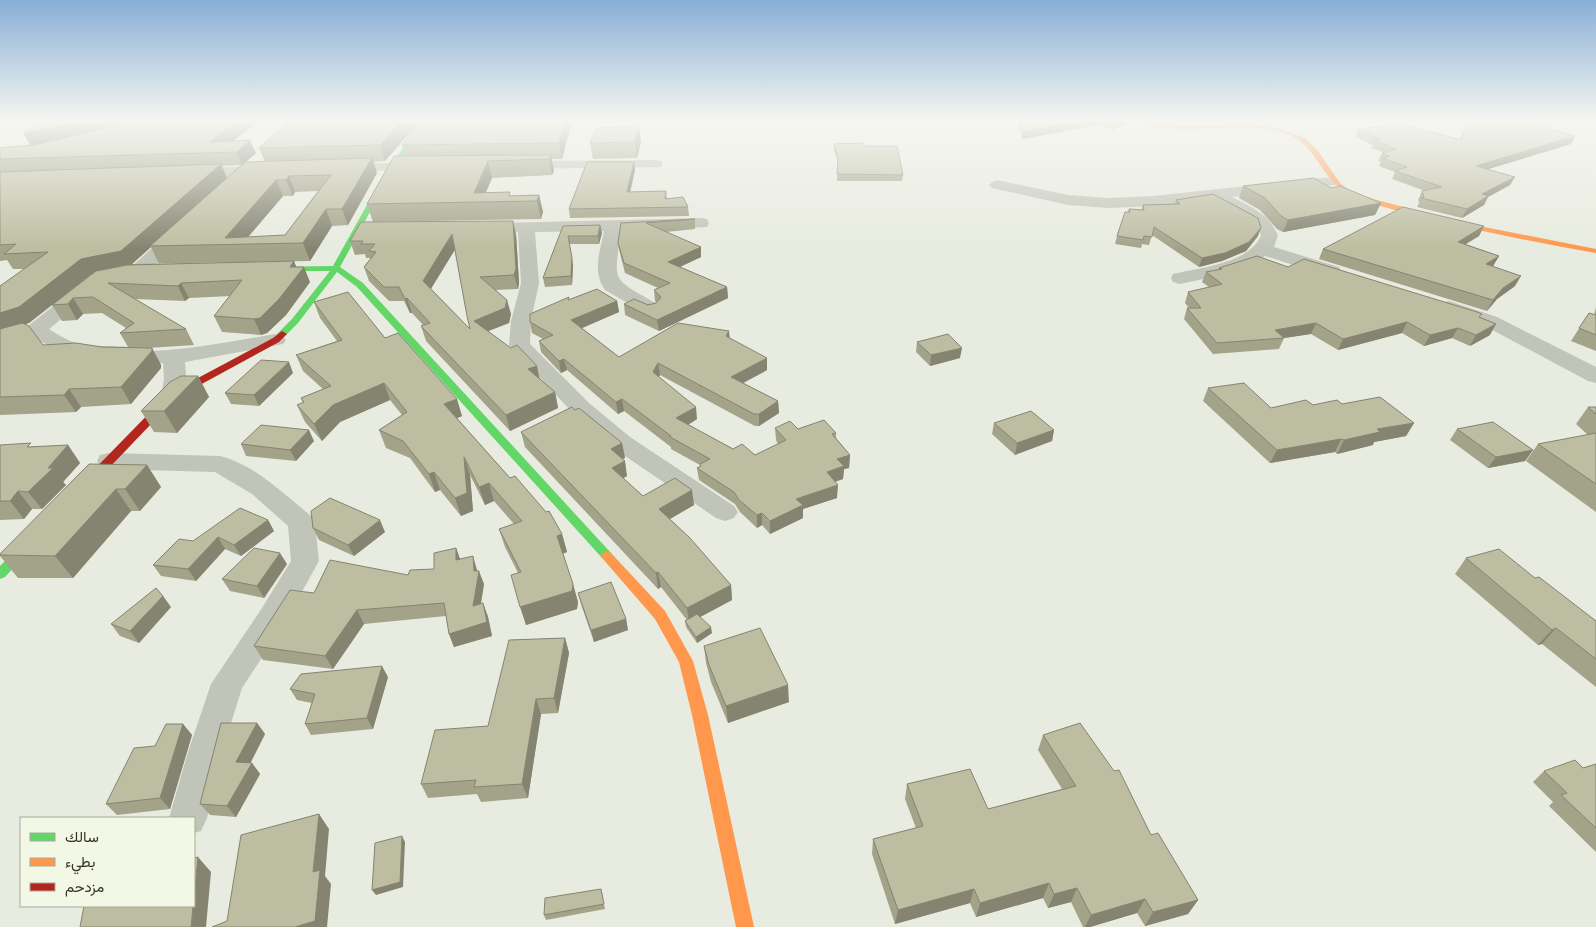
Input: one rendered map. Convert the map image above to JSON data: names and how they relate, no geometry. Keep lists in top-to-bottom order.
{
  "legend": ["سالك", "بطيء", "مزدحم"]
}
